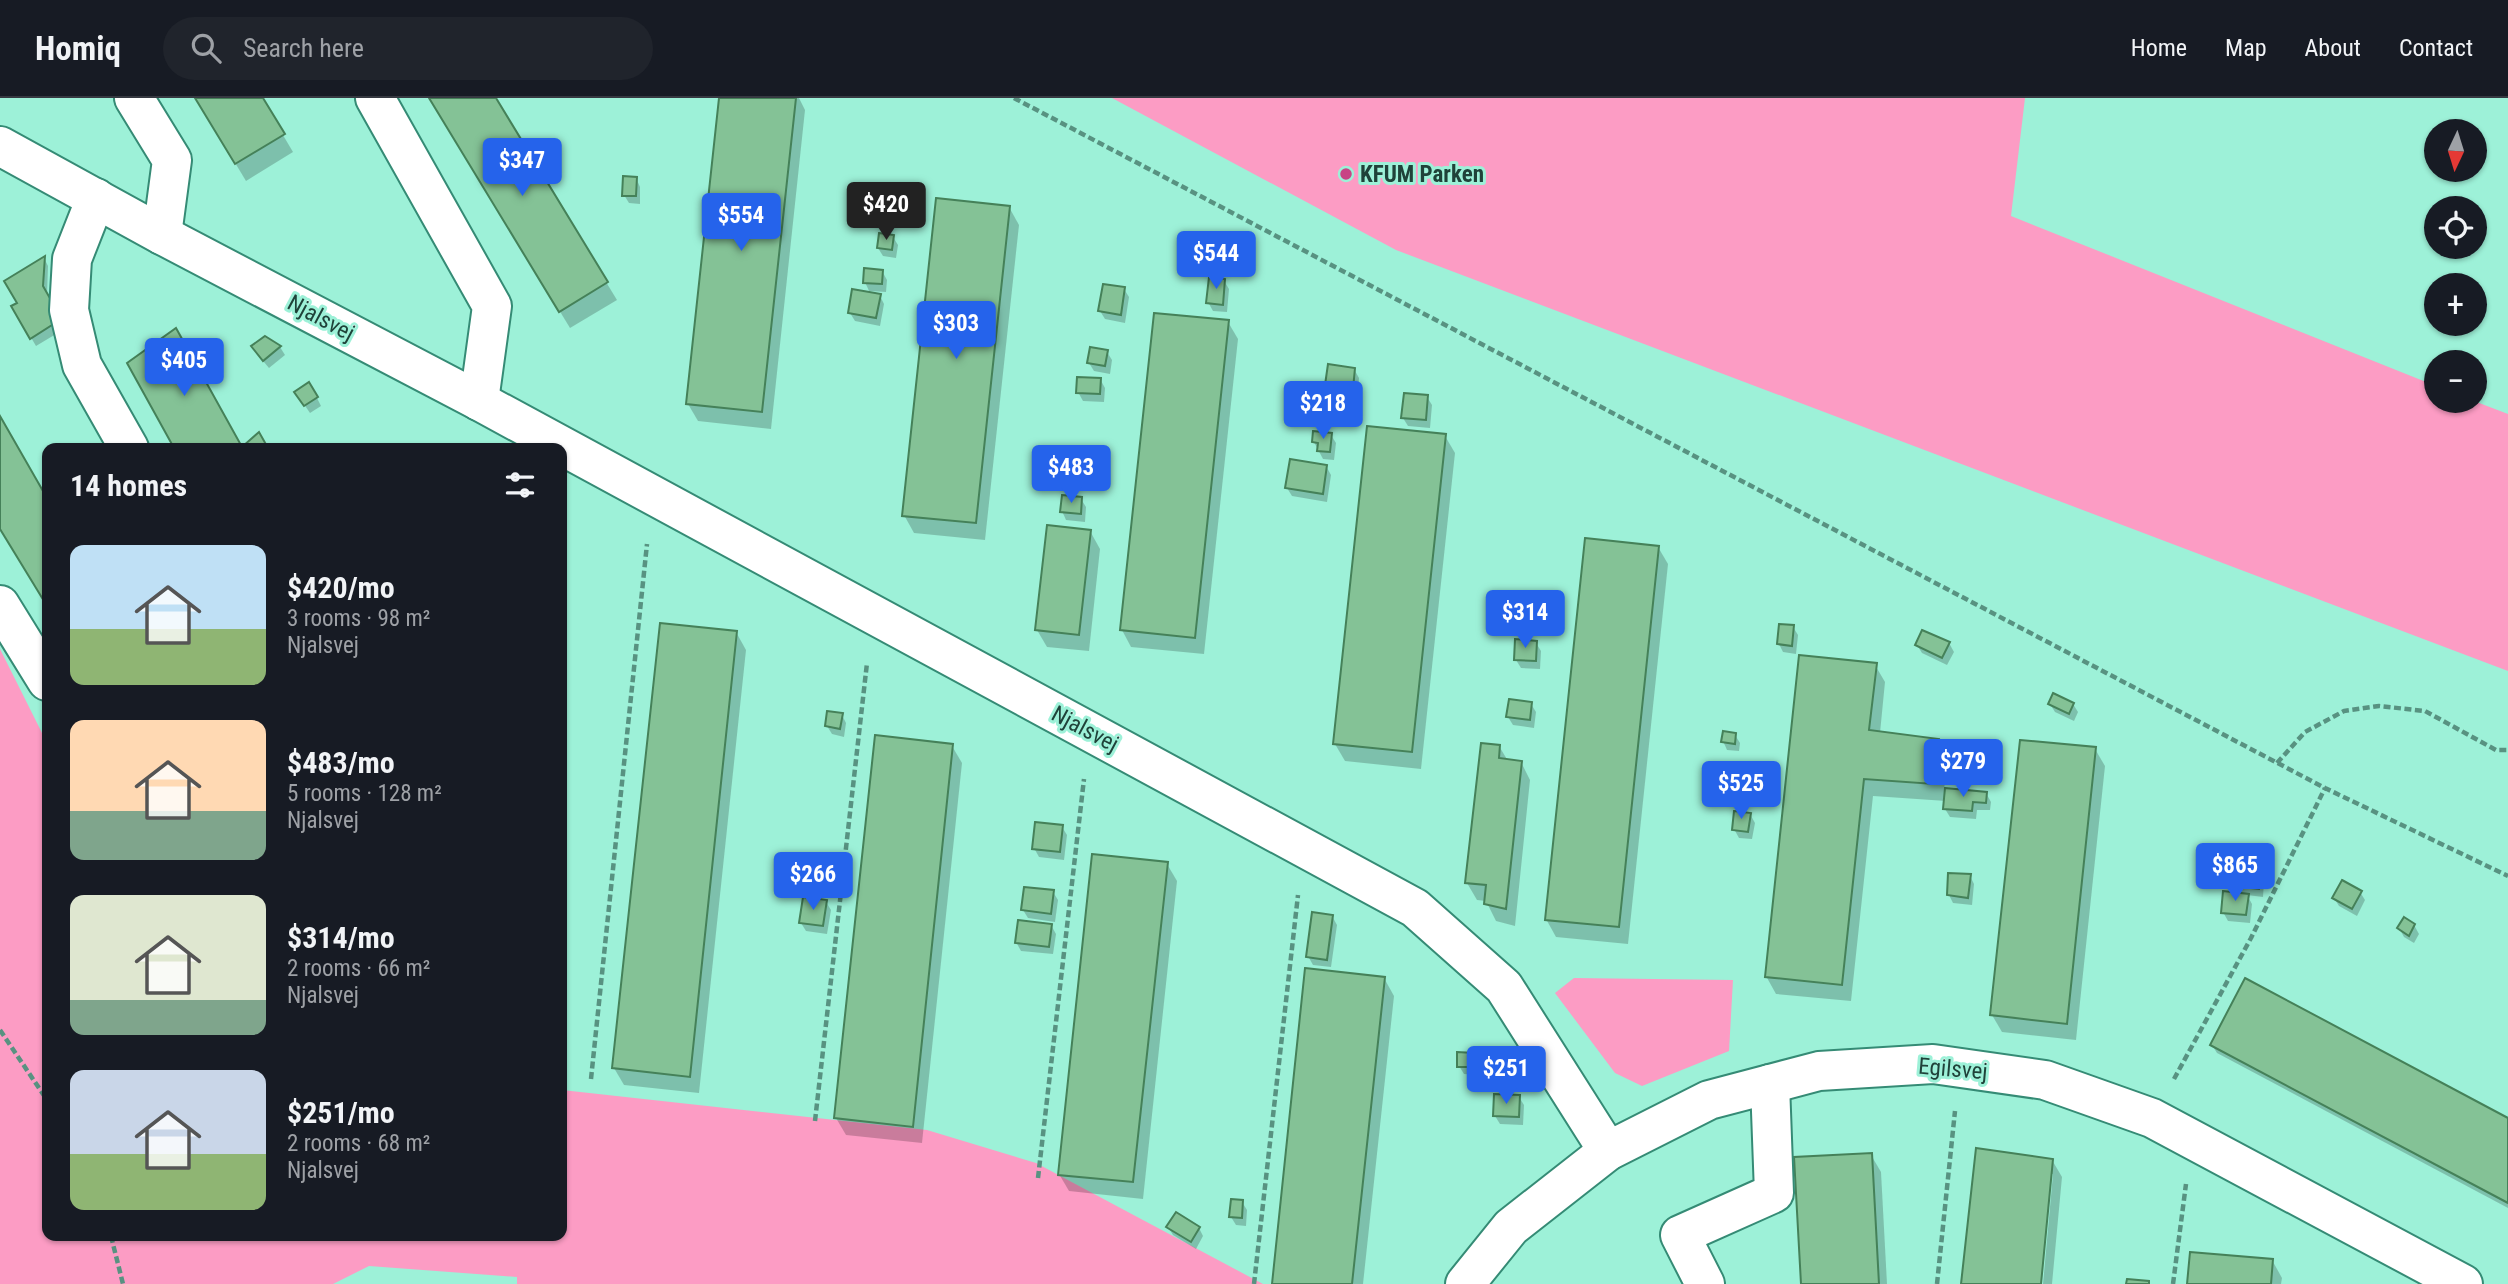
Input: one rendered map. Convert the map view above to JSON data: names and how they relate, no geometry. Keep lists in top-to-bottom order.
{
  "streets": {
    "street": ["Njalsvej", "Egilsvej"]
  },
  "crossings": [
    ["Njalsvej", "Egilsvej"]
  ],
  "places": ["KFUM Parken"],
  "north": "bottom",
  "page": {
    "header": "Homiq",
    "search": "Search here",
    "nav": [
      "Home",
      "Map",
      "About",
      "Contact"
    ],
    "map_buttons": ["+", "−"],
    "price": [
      "$347",
      "$420",
      "$554",
      "$544",
      "$303",
      "$405",
      "$218",
      "$483",
      "$314",
      "$279",
      "$525",
      "$865",
      "$266",
      "$251"
    ],
    "heading": "14 homes",
    "list": [
      {
        "name": "$420/mo",
        "note": "3 rooms · 98 m² · Njalsvej"
      },
      {
        "name": "$483/mo",
        "note": "5 rooms · 128 m² · Njalsvej"
      },
      {
        "name": "$314/mo",
        "note": "2 rooms · 66 m² · Njalsvej"
      },
      {
        "name": "$251/mo",
        "note": "2 rooms · 68 m² · Njalsvej"
      }
    ]
  }
}
